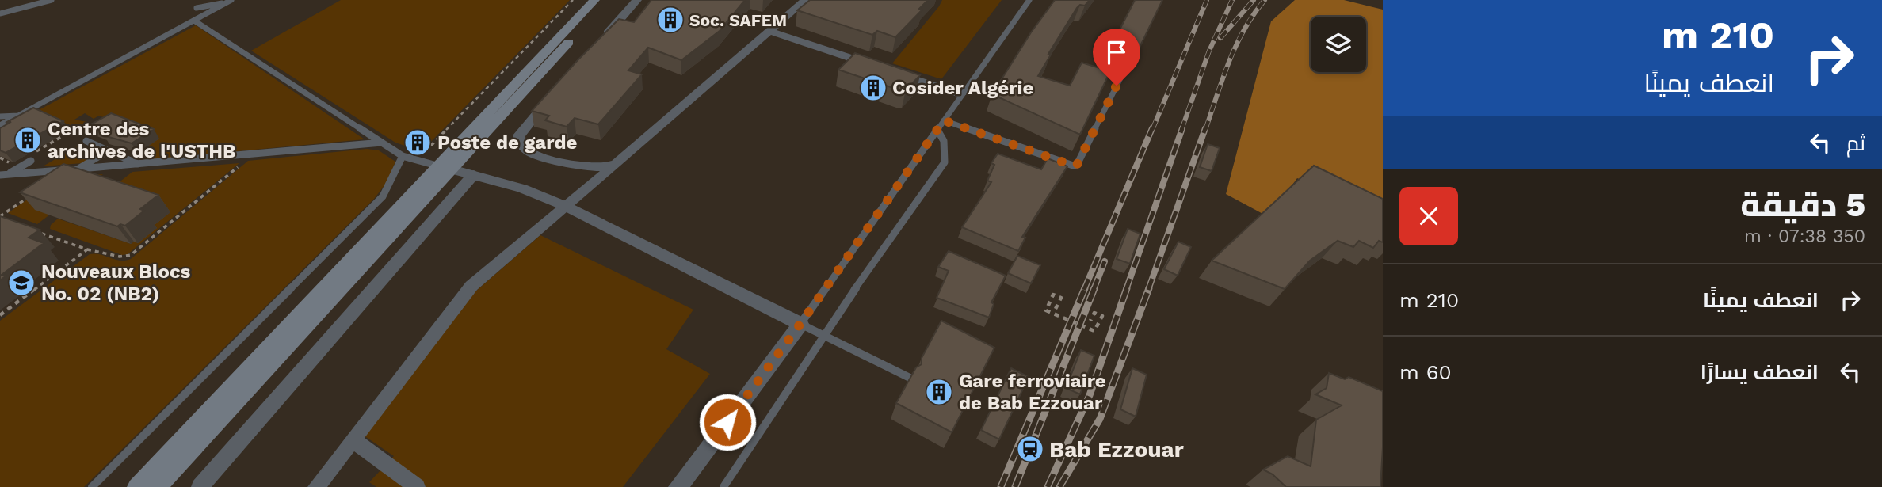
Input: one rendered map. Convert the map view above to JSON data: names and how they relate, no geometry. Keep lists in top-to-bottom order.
{
  "places": {
    "building": [
      "Soc. SAFEM",
      "Cosider Algérie",
      "Centre des archives de l'USTHB",
      "Poste de garde",
      "Gare ferroviaire de Bab Ezzouar"
    ],
    "school or university": ["Nouveaux Blocs No. 02 (NB2)"],
    "station": ["Bab Ezzouar"]
  },
  "page": {
    "turn": ["210 m", "انعطف يمينًا"],
    "then": "ثم",
    "heading": ["5 دقيقة", "350 m · 07:38"],
    "list": [
      {
        "name": "انعطف يمينًا",
        "value": "210 m"
      },
      {
        "name": "انعطف يسارًا",
        "value": "60 m"
      }
    ]
  }
}
